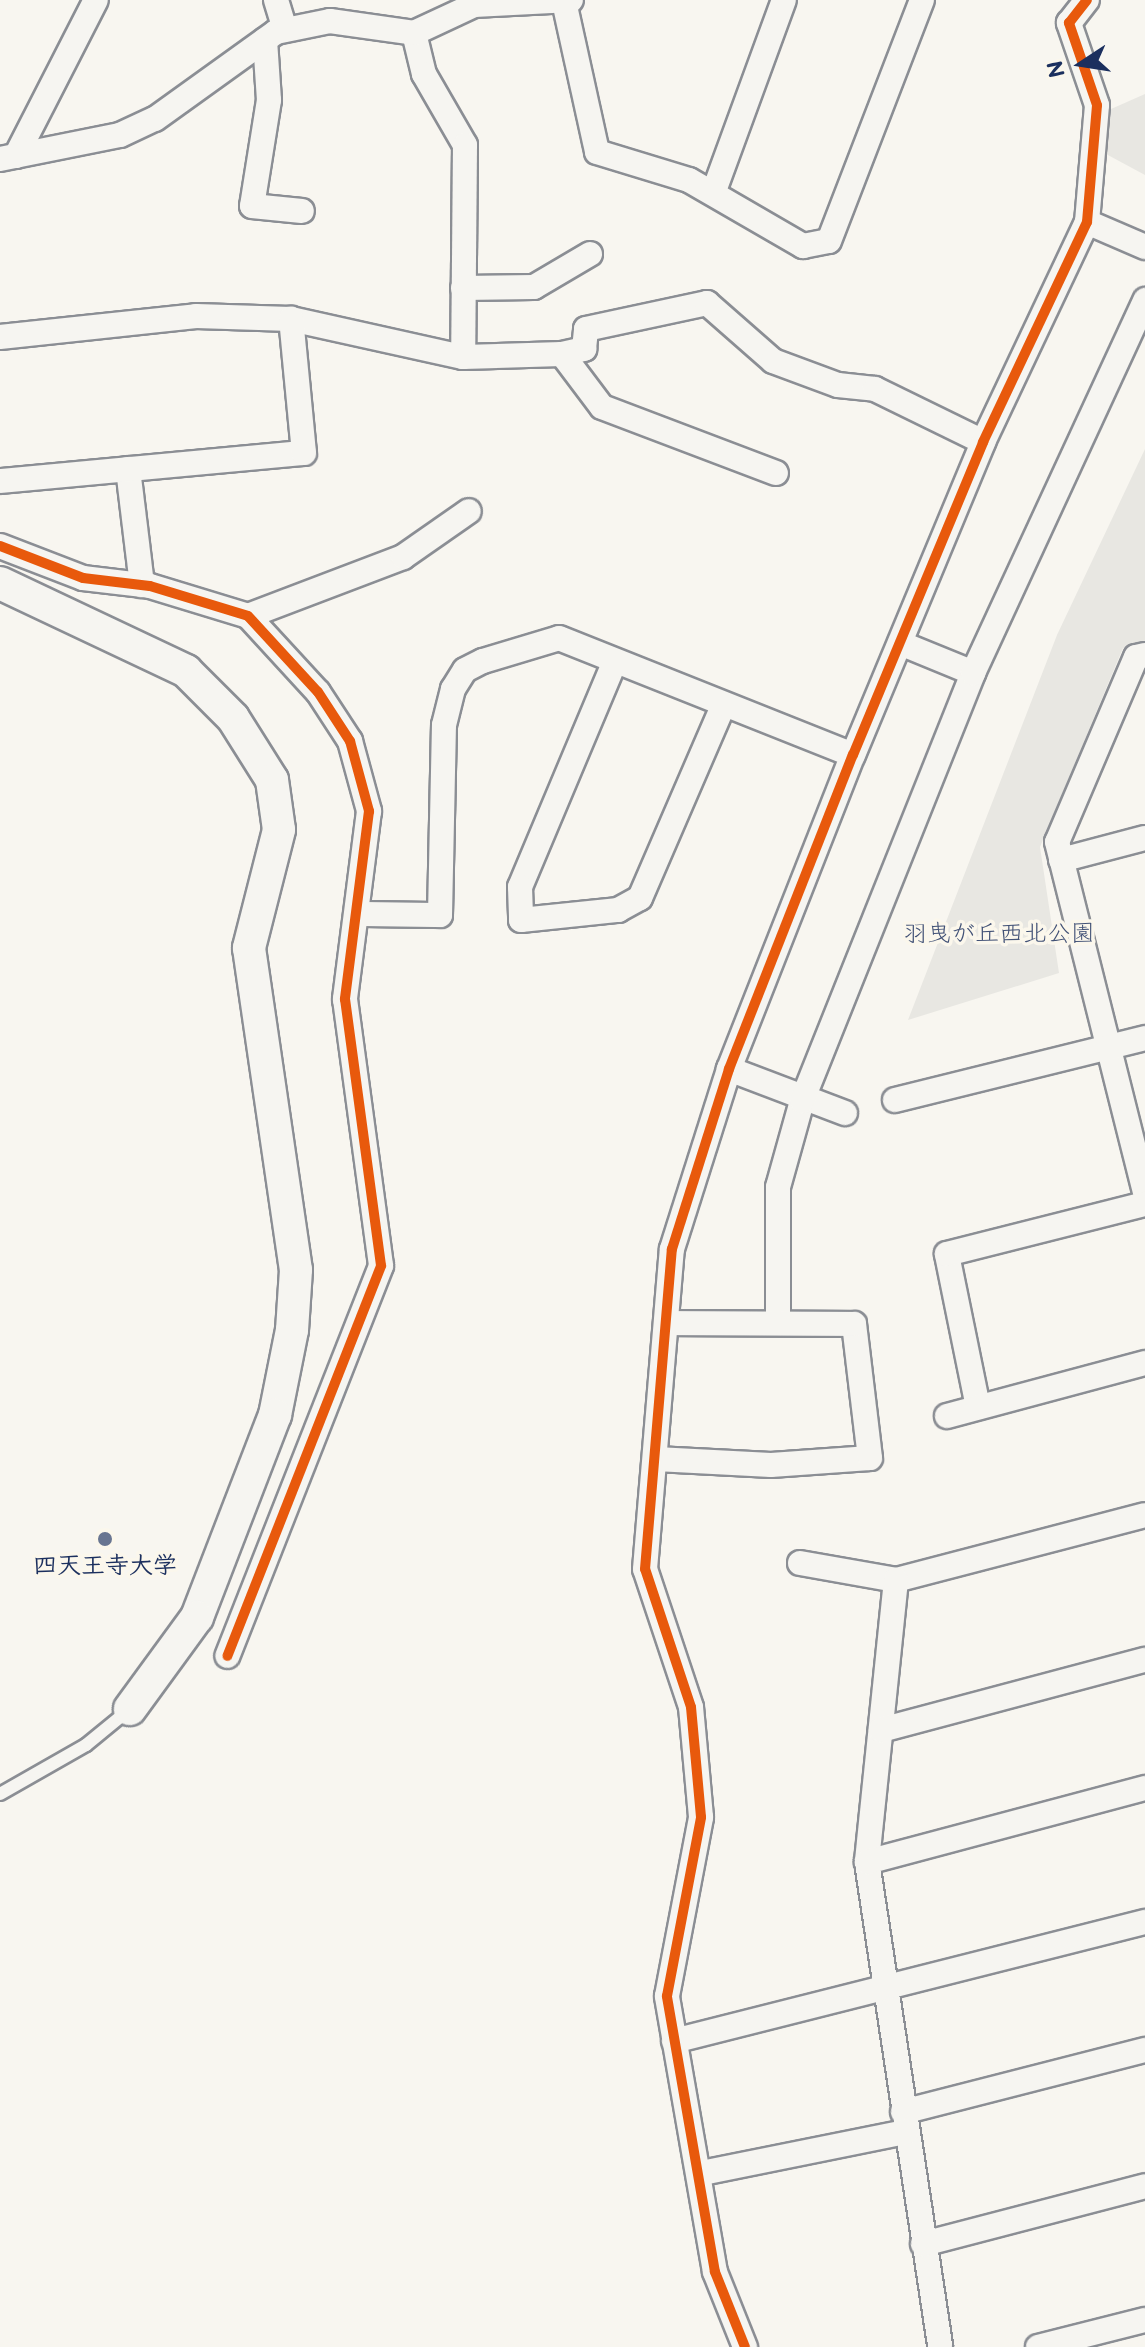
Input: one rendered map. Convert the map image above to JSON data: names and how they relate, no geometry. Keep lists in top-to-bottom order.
{
  "parks": ["羽曳が丘西北公園"],
  "places": ["四天王寺大学"],
  "north": "left"
}
